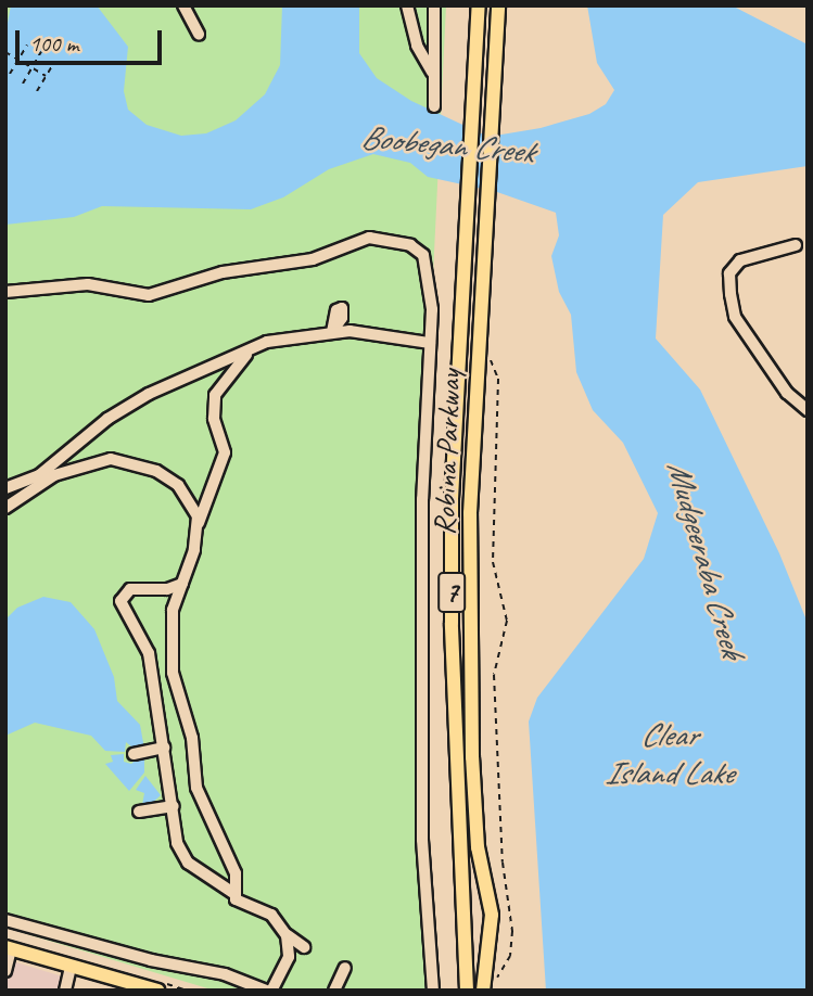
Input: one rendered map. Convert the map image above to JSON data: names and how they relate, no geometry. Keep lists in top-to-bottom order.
{
  "streets": {
    "main road": ["Robina Parkway", "7"]
  },
  "water": ["Boobegan Creek", "Mudgeeraba Creek", "Clear Island Lake"],
  "scale_bar": "100 m"
}
